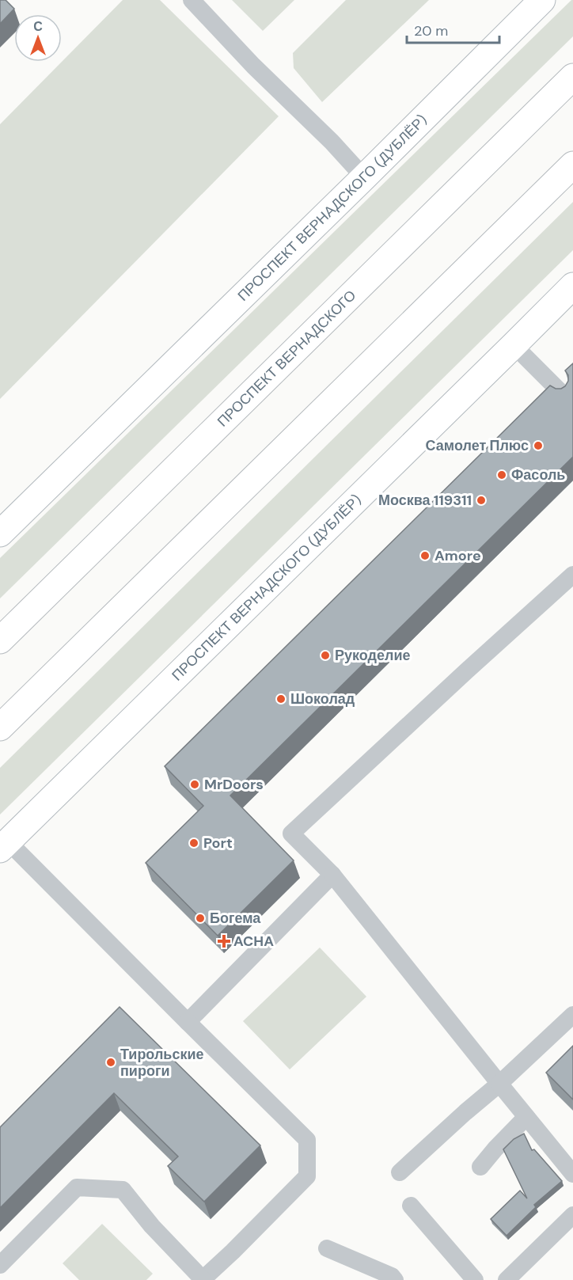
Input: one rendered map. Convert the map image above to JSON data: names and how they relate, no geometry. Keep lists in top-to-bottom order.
{
  "streets": {
    "main road": ["ПРОСПЕКТ ВЕРНАДСКОГО (ДУБЛЁР)", "ПРОСПЕКТ ВЕРНАДСКОГО"]
  },
  "places": {
    "other": [
      "Самолет Плюс",
      "Фасоль",
      "Москва 119311",
      "Amore",
      "Рукоделие",
      "Шоколад",
      "MrDoors",
      "Port",
      "Богема",
      "Тирольские пироги"
    ],
    "health": ["ACHA"]
  },
  "scale_bar": "20 m",
  "north": "top"
}
